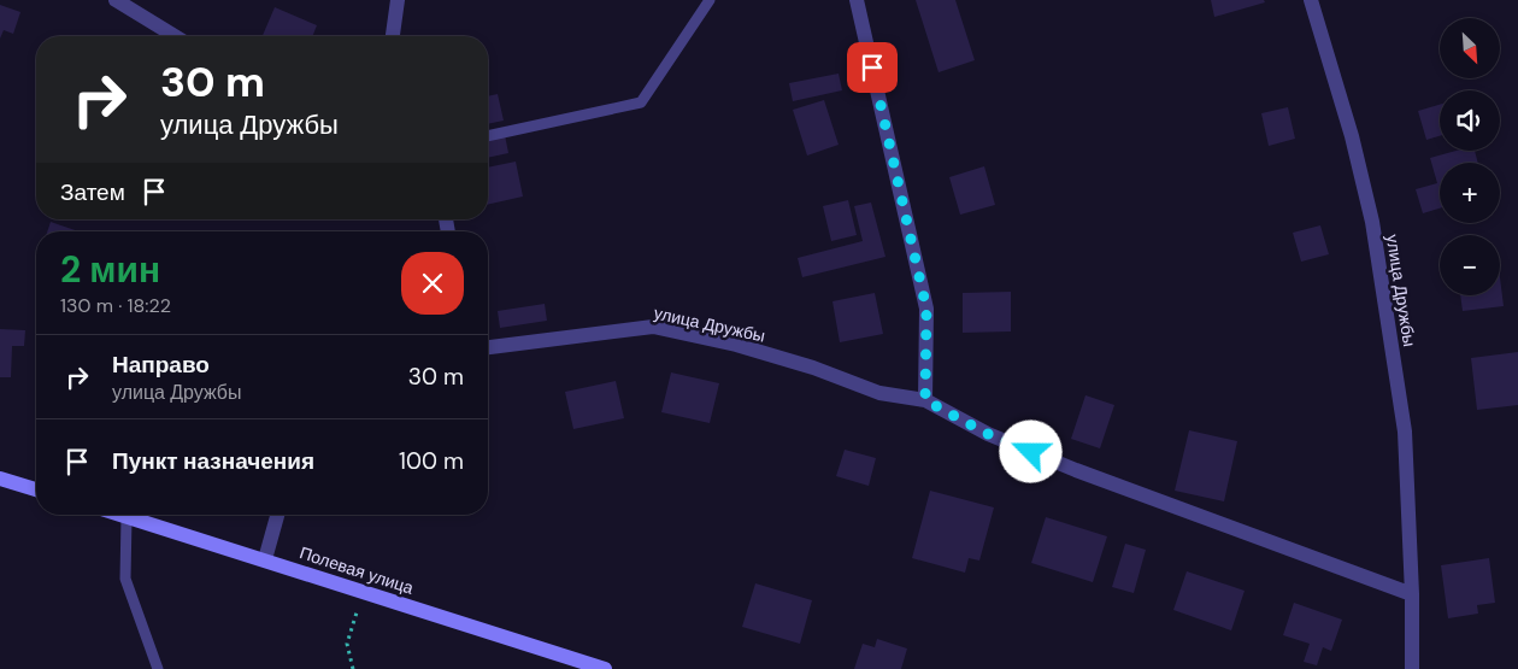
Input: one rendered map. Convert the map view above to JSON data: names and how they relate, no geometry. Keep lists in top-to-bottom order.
{
  "streets": {
    "street": ["улица Дружбы", "Полевая улица"]
  },
  "north": "bottom right",
  "page": {
    "map_buttons": ["+", "−"],
    "turn": ["30 m", "улица Дружбы"],
    "then": "Затем",
    "heading": ["2 мин", "130 m · 18:22"],
    "list": [
      {
        "name": "Направо",
        "note": "улица Дружбы",
        "value": "30 m"
      },
      {
        "name": "Пункт назначения",
        "value": "100 m"
      }
    ]
  }
}
